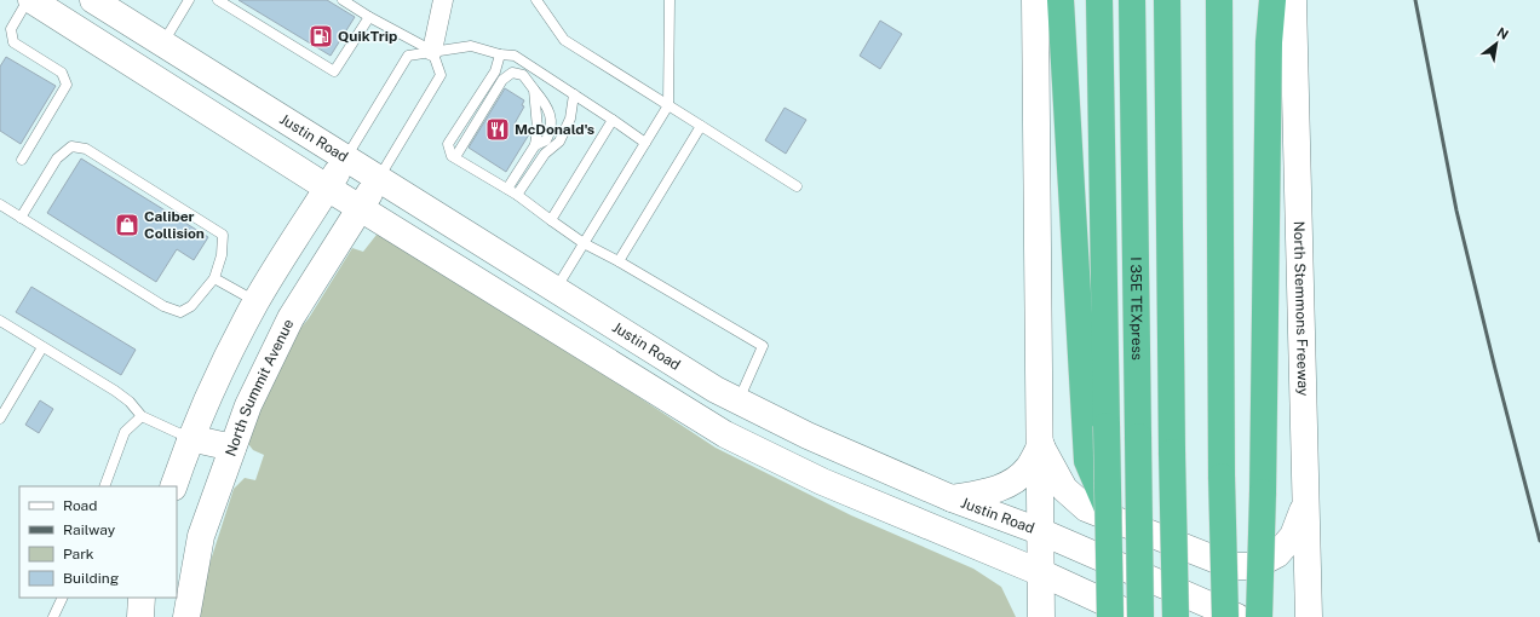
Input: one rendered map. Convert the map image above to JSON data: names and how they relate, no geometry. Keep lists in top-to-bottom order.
{
  "streets": {
    "highway": ["I 35E TEXpress"],
    "main road": ["Justin Road", "North Stemmons Freeway", "North Summit Avenue"]
  },
  "crossings": [
    ["Justin Road", "North Summit Avenue"]
  ],
  "places": {
    "fuel station": ["QuikTrip"],
    "restaurant": ["McDonald's"],
    "shop": ["Caliber Collision"]
  },
  "legend": [
    "Road",
    "Railway",
    "Park",
    "Building"
  ],
  "north": "top right"
}
